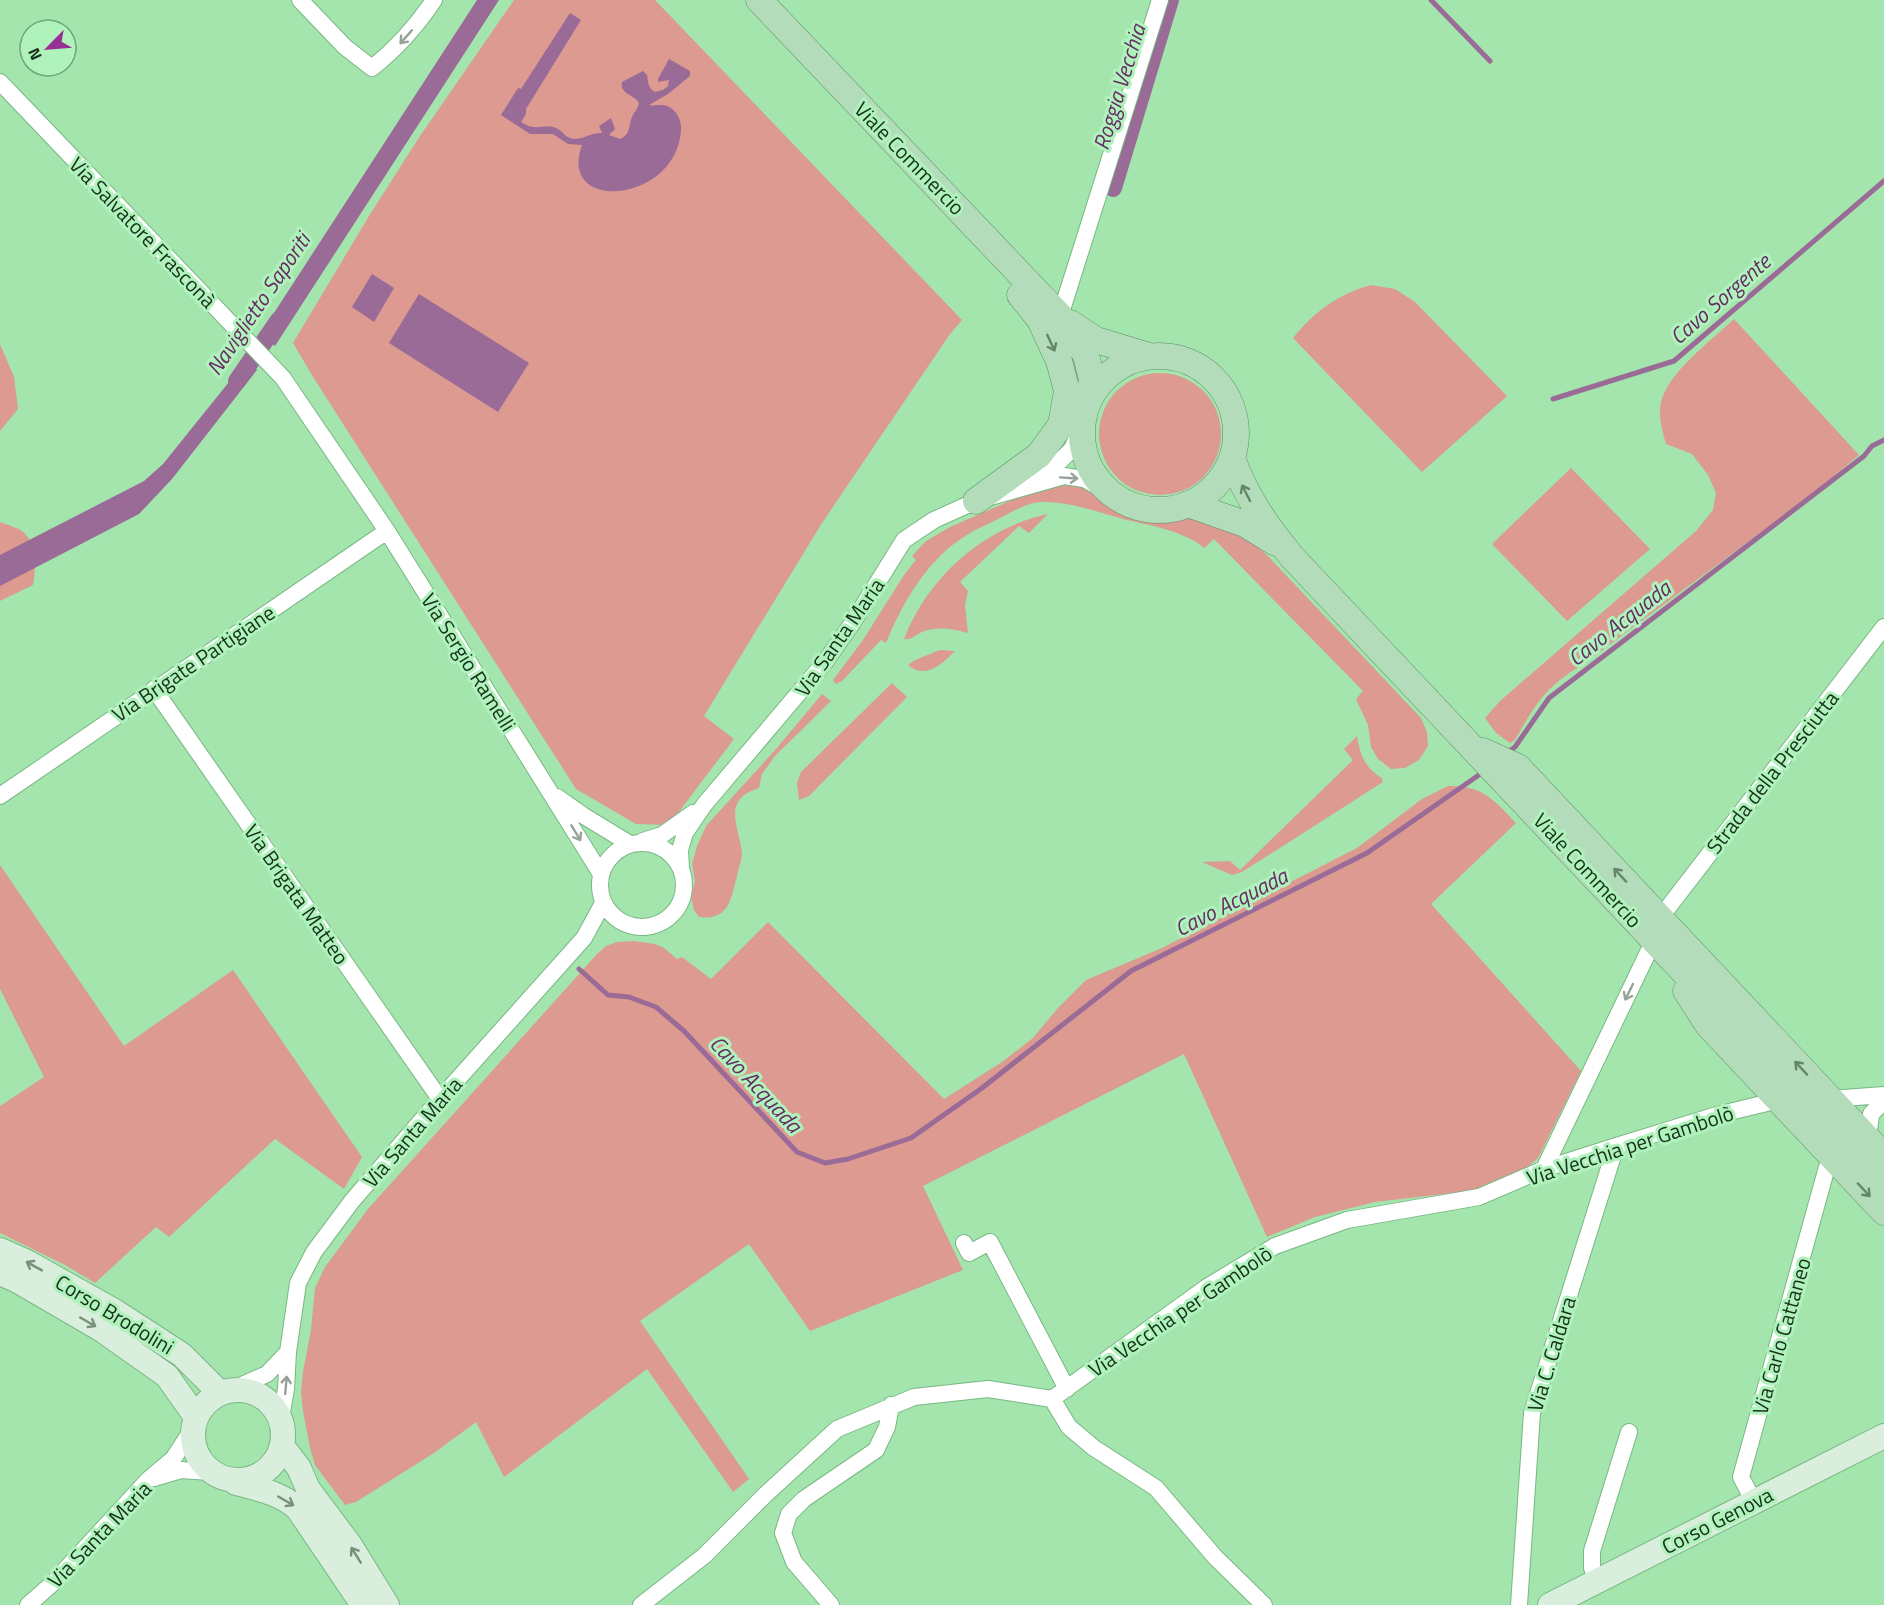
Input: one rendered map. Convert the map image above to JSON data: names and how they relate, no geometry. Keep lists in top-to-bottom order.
{
  "streets": {
    "main road": ["Viale Commercio", "Corso Brodolini", "Corso Genova"],
    "street": [
      "Via Salvatore Frasconà",
      "Via Santa Maria",
      "Via Sergio Ramelli",
      "Via Brigate Partigiane",
      "Strada della Presciutta",
      "Via Brigata Matteo",
      "Via Vecchia per Gambolò",
      "Via Carlo Cattaneo",
      "Via C. Caldara"
    ]
  },
  "crossings": [
    ["Viale Commercio", "Via Santa Maria"],
    ["Viale Commercio", "Strada della Presciutta"],
    ["Via Salvatore Frasconà", "Via Sergio Ramelli"],
    ["Via Salvatore Frasconà", "Via Brigate Partigiane"],
    ["Via Santa Maria", "Via Brigata Matteo"],
    ["Via Santa Maria", "Corso Brodolini"],
    ["Via Sergio Ramelli", "Via Brigate Partigiane"],
    ["Via Brigate Partigiane", "Via Brigata Matteo"],
    ["Strada della Presciutta", "Via Vecchia per Gambolò"],
    ["Via Vecchia per Gambolò", "Via C. Caldara"],
    ["Via Carlo Cattaneo", "Corso Genova"]
  ],
  "one_way": ["Strada della Presciutta"],
  "water": [
    "Roggia Vecchia",
    "Cavo Sorgente",
    "Naviglietto Saporiti",
    "Cavo Acquada"
  ],
  "north": "bottom left"
}
